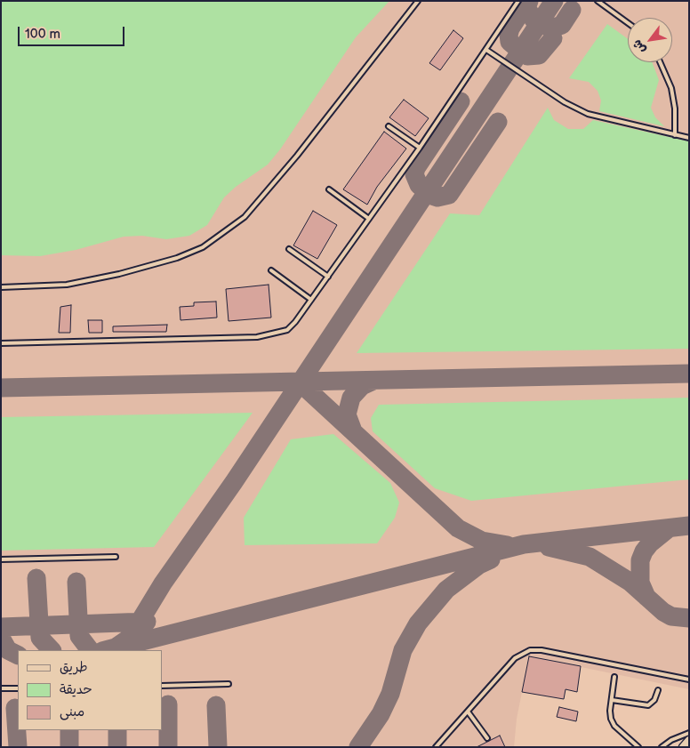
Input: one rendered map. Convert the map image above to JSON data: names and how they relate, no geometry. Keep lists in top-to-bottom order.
{
  "legend": ["طريق", "حديقة", "مبنى"],
  "scale_bar": "100 m",
  "north": "bottom left"
}
